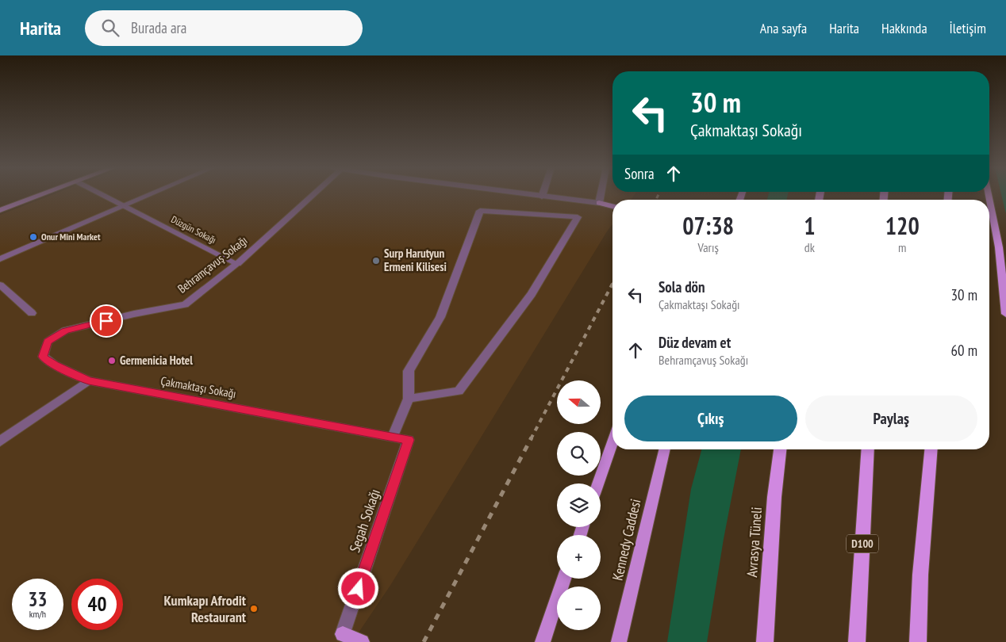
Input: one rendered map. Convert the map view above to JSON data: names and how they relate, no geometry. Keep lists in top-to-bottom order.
{
  "streets": {
    "highway": ["Avrasya Tüneli", "D100"],
    "main road": ["Kennedy Caddesi"],
    "street": [
      "Düzgün Sokağı",
      "Behramçavuş Sokağı",
      "Çakmaktaşı Sokağı",
      "Segah Sokağı"
    ]
  },
  "crossings": [
    ["Düzgün Sokağı", "Behramçavuş Sokağı"],
    ["Behramçavuş Sokağı", "Çakmaktaşı Sokağı"],
    ["Çakmaktaşı Sokağı", "Segah Sokağı"]
  ],
  "places": [
    "Onur Mini Market",
    "Surp Harutyun Ermeni Kilisesi",
    "Germenicia Hotel",
    "Kumkapı Afrodit Restaurant"
  ],
  "north": "left",
  "page": {
    "header": "Harita",
    "search": "Burada ara",
    "nav": [
      "Ana sayfa",
      "Harita",
      "Hakkında",
      "İletişim"
    ],
    "turn": ["30 m", "Çakmaktaşı Sokağı"],
    "then": "Sonra",
    "eta": [
      "07:38",
      "Varış",
      "1",
      "dk",
      "120",
      "m"
    ],
    "list": [
      {
        "name": "Sola dön",
        "note": "Çakmaktaşı Sokağı",
        "value": "30 m"
      },
      {
        "name": "Düz devam et",
        "note": "Behramçavuş Sokağı",
        "value": "60 m"
      }
    ],
    "map_buttons": ["+", "−"],
    "buttons": ["Çıkış", "Paylaş"],
    "speed": "33 km/h",
    "limit": "40"
  }
}
